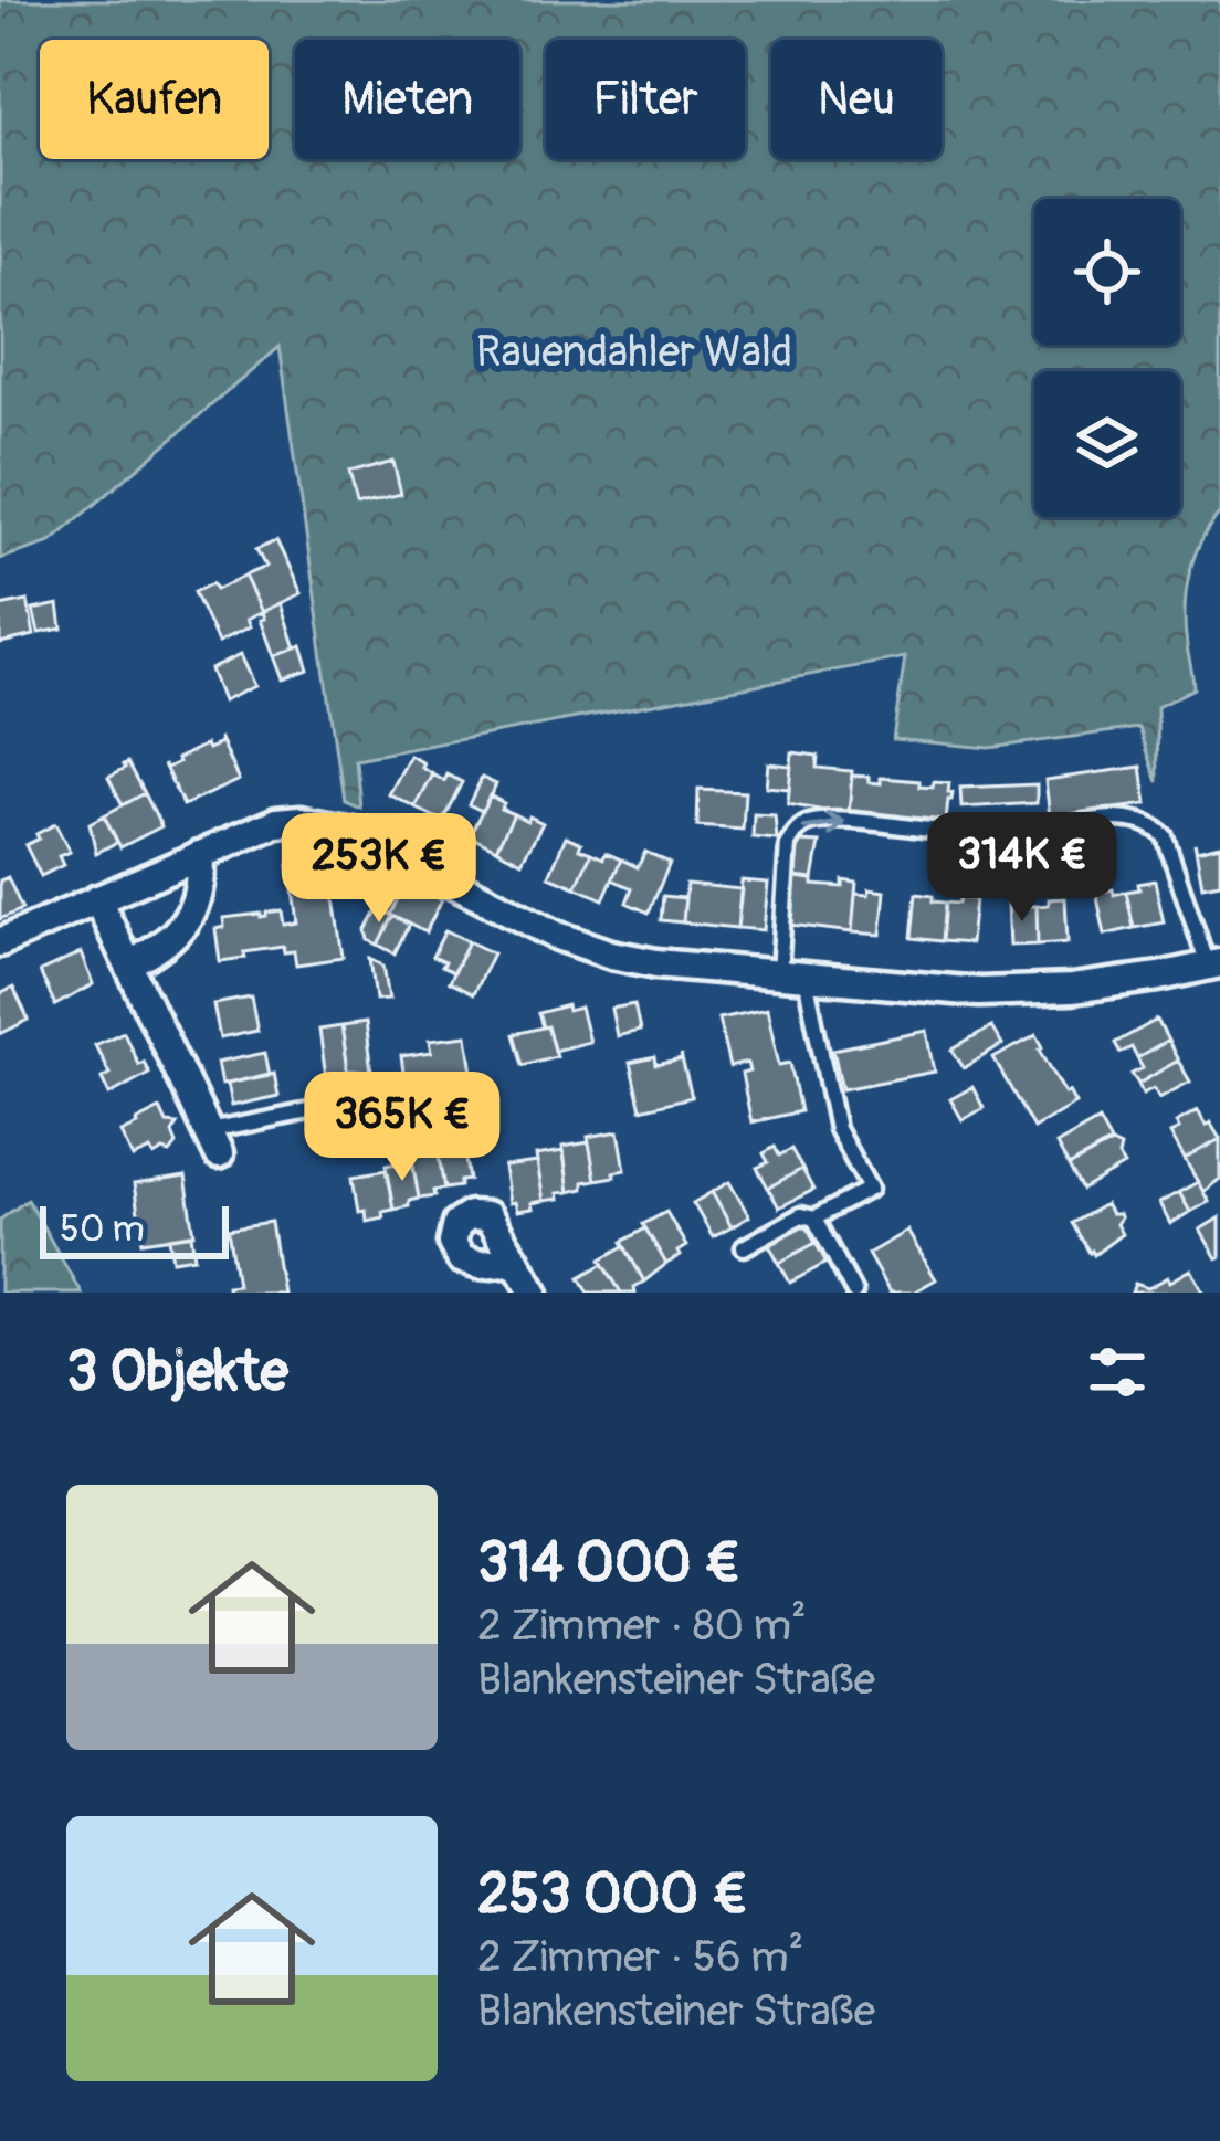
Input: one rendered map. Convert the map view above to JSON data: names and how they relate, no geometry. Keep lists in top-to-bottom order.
{
  "parks": ["Rauendahler Wald"],
  "scale_bar": "50 m",
  "page": {
    "chip": [
      "Kaufen",
      "Mieten",
      "Filter",
      "Neu"
    ],
    "price": ["314K €", "253K €", "365K €"],
    "scale": "50 m",
    "heading": "3 Objekte",
    "list": [
      {
        "name": "314 000 €",
        "note": "2 Zimmer · 80 m² · Blankensteiner Straße"
      },
      {
        "name": "253 000 €",
        "note": "2 Zimmer · 56 m² · Blankensteiner Straße"
      }
    ]
  }
}
